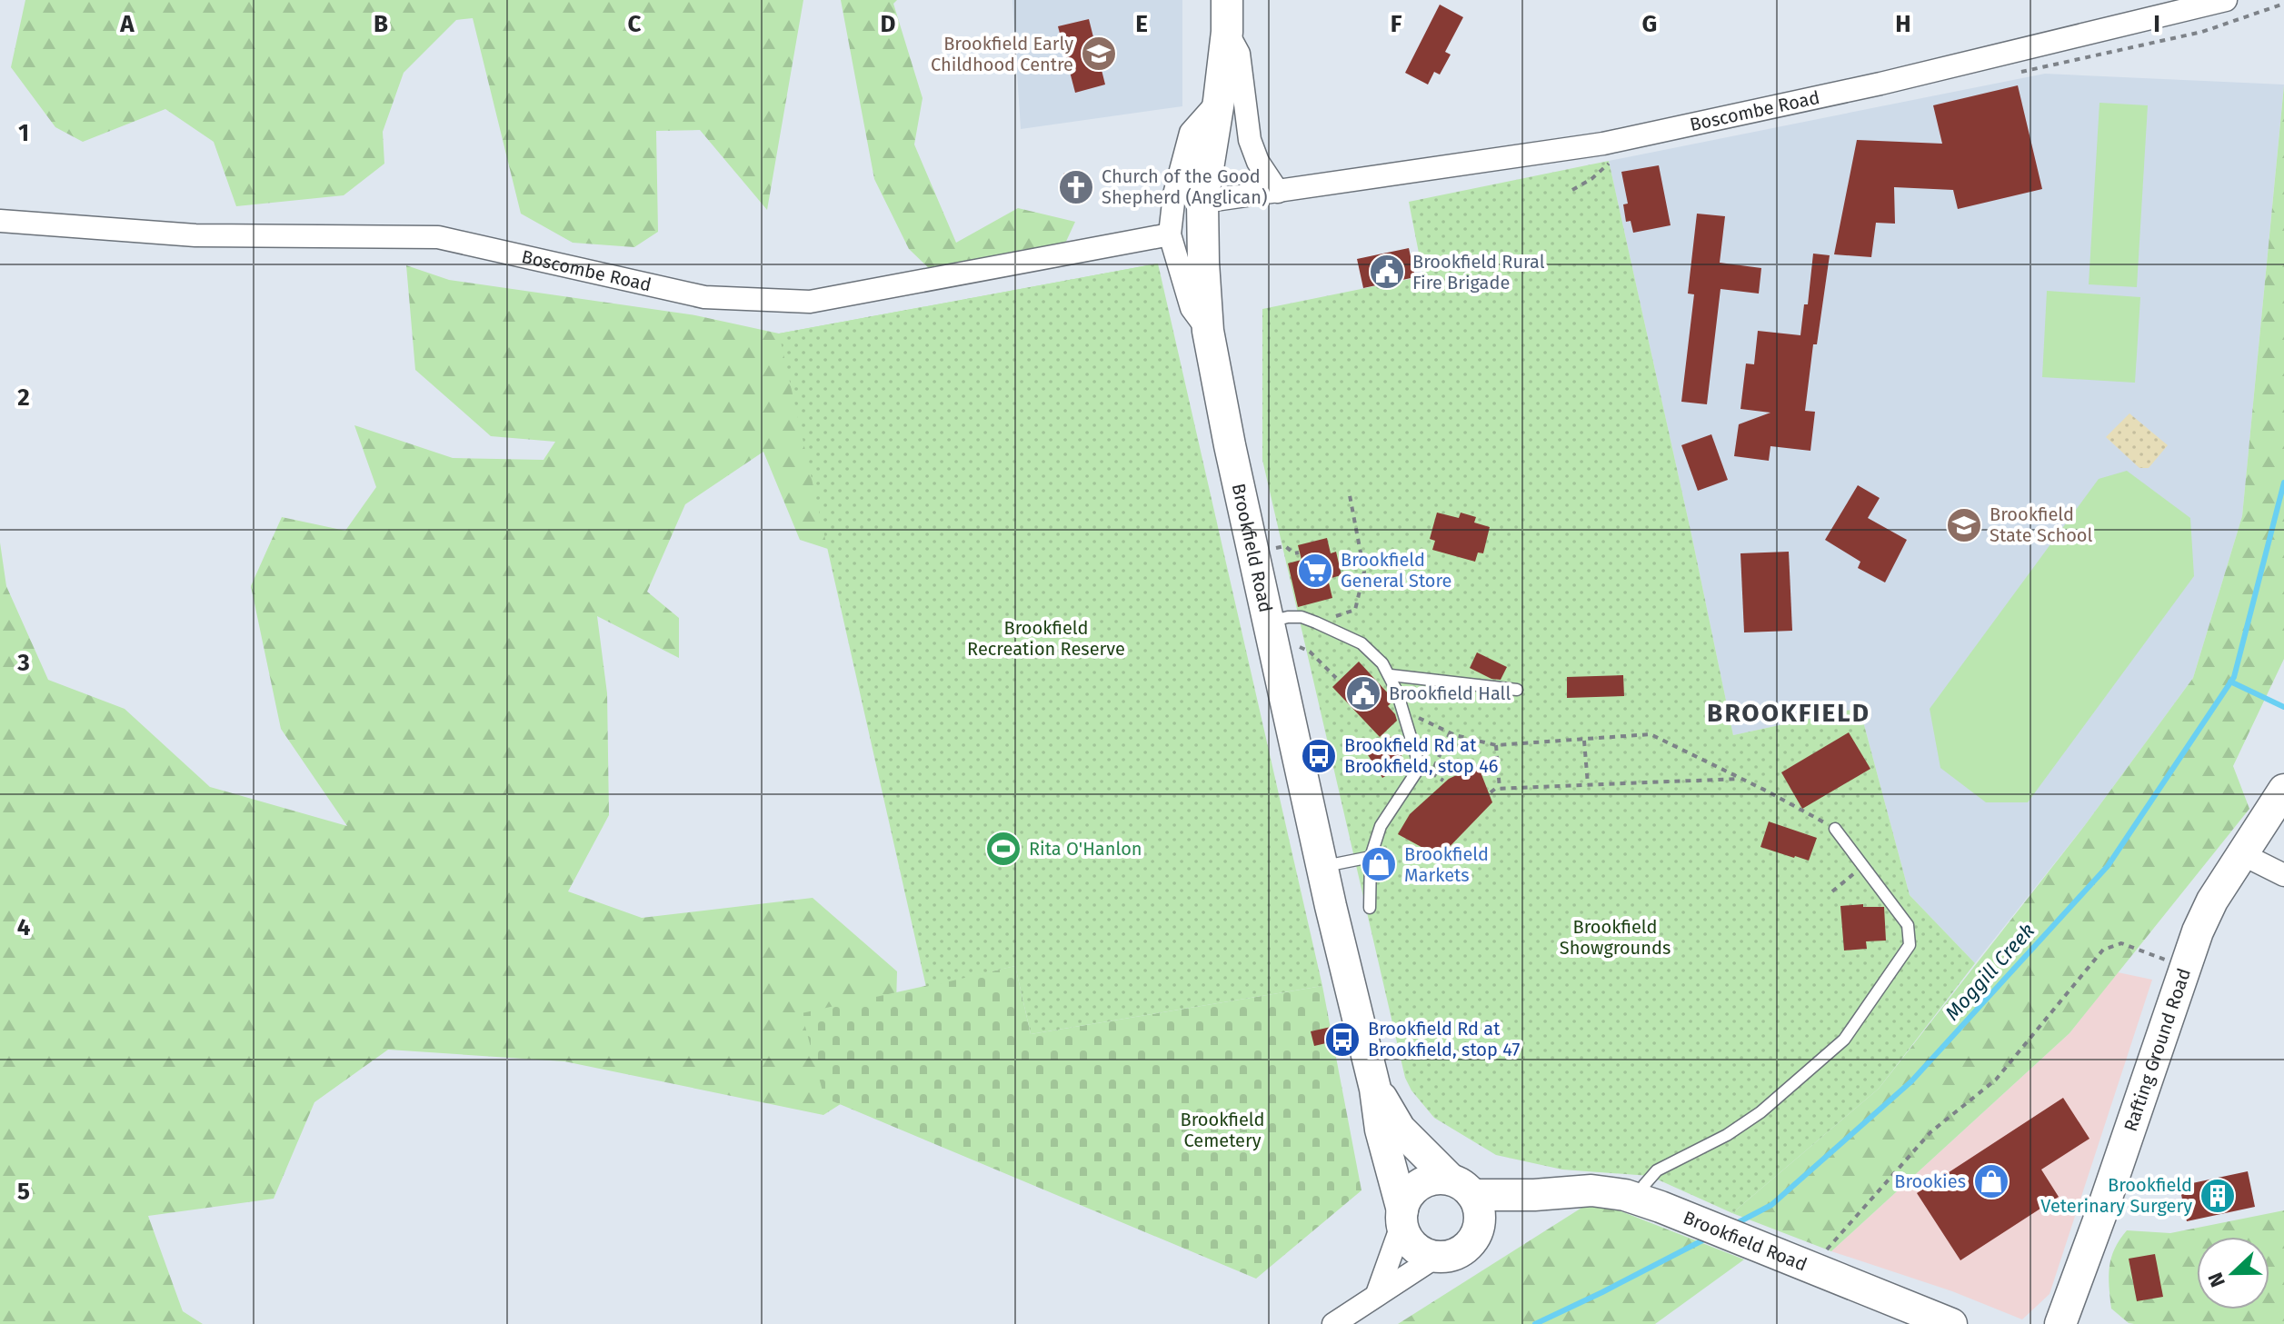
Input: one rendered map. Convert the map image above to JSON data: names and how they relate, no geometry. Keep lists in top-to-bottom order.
{
  "streets": {
    "main road": ["Brookfield Road", "Rafting Ground Road"],
    "street": ["Boscombe Road"]
  },
  "crossings": [
    ["Boscombe Road", "Brookfield Road"]
  ],
  "districts": ["BROOKFIELD"],
  "water": ["Moggill Creek"],
  "parks": ["Brookfield Recreation Reserve", "Brookfield Showgrounds", "Brookfield Cemetery"],
  "places": {
    "school or university": ["Brookfield Early Childhood Centre", "Brookfield State School"],
    "church": ["Church of the Good Shepherd (Anglican)"],
    "public building": ["Brookfield Rural Fire Brigade", "Brookfield Hall"],
    "supermarket": ["Brookfield General Store"],
    "bus stop": ["Brookfield Rd at Brookfield, stop 46", "Brookfield Rd at Brookfield, stop 47"],
    "sports": ["Rita O'Hanlon"],
    "shop": ["Brookfield Markets", "Brookies"],
    "building": ["Brookfield Veterinary Surgery"]
  },
  "north": "left",
  "grid": {
    "columns": [
      "A",
      "B",
      "C",
      "D",
      "E",
      "F",
      "G",
      "H",
      "I"
    ],
    "rows": [
      "1",
      "2",
      "3",
      "4",
      "5"
    ]
  }
}
